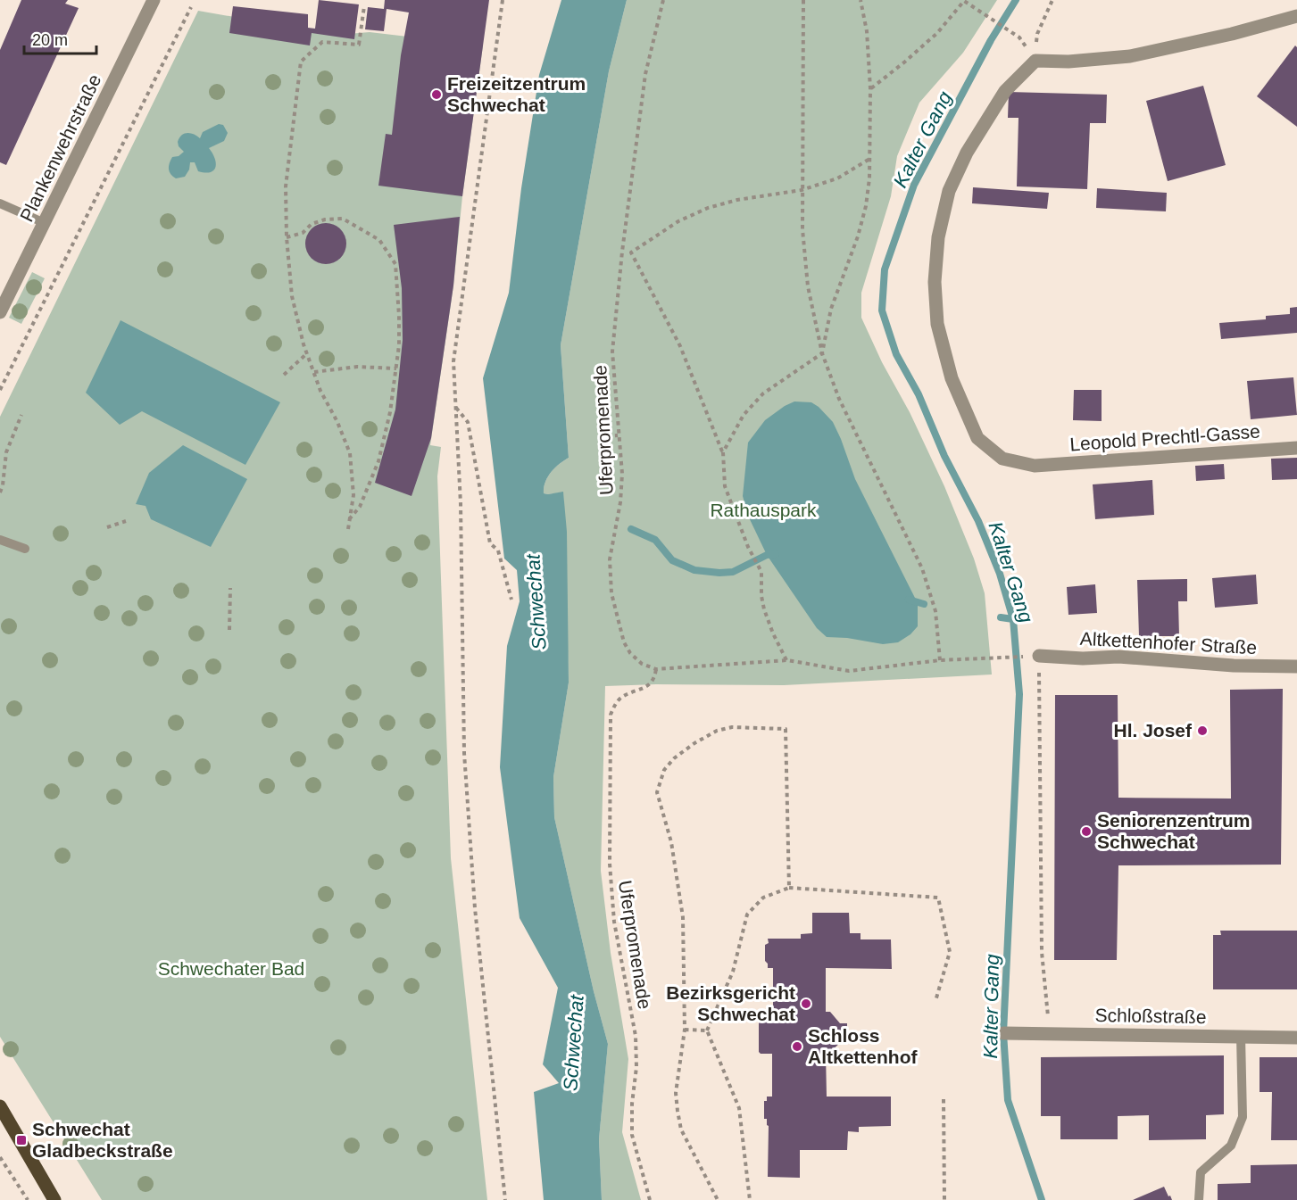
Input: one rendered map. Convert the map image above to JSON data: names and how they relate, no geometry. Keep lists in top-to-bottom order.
{
  "streets": {
    "street": [
      "Plankenwehrstraße",
      "Leopold Prechtl-Gasse",
      "Altkettenhofer Straße",
      "Schloßstraße"
    ],
    "path": ["Uferpromenade"]
  },
  "water": ["Kalter Gang", "Schwechat"],
  "parks": ["Rathauspark", "Schwechater Bad"],
  "places": {
    "other": [
      "Freizeitzentrum Schwechat",
      "Hl. Josef",
      "Seniorenzentrum Schwechat",
      "Bezirksgericht Schwechat",
      "Schloss Altkettenhof"
    ],
    "transit": ["Schwechat Gladbeckstraße"]
  },
  "scale_bar": "20 m"
}
